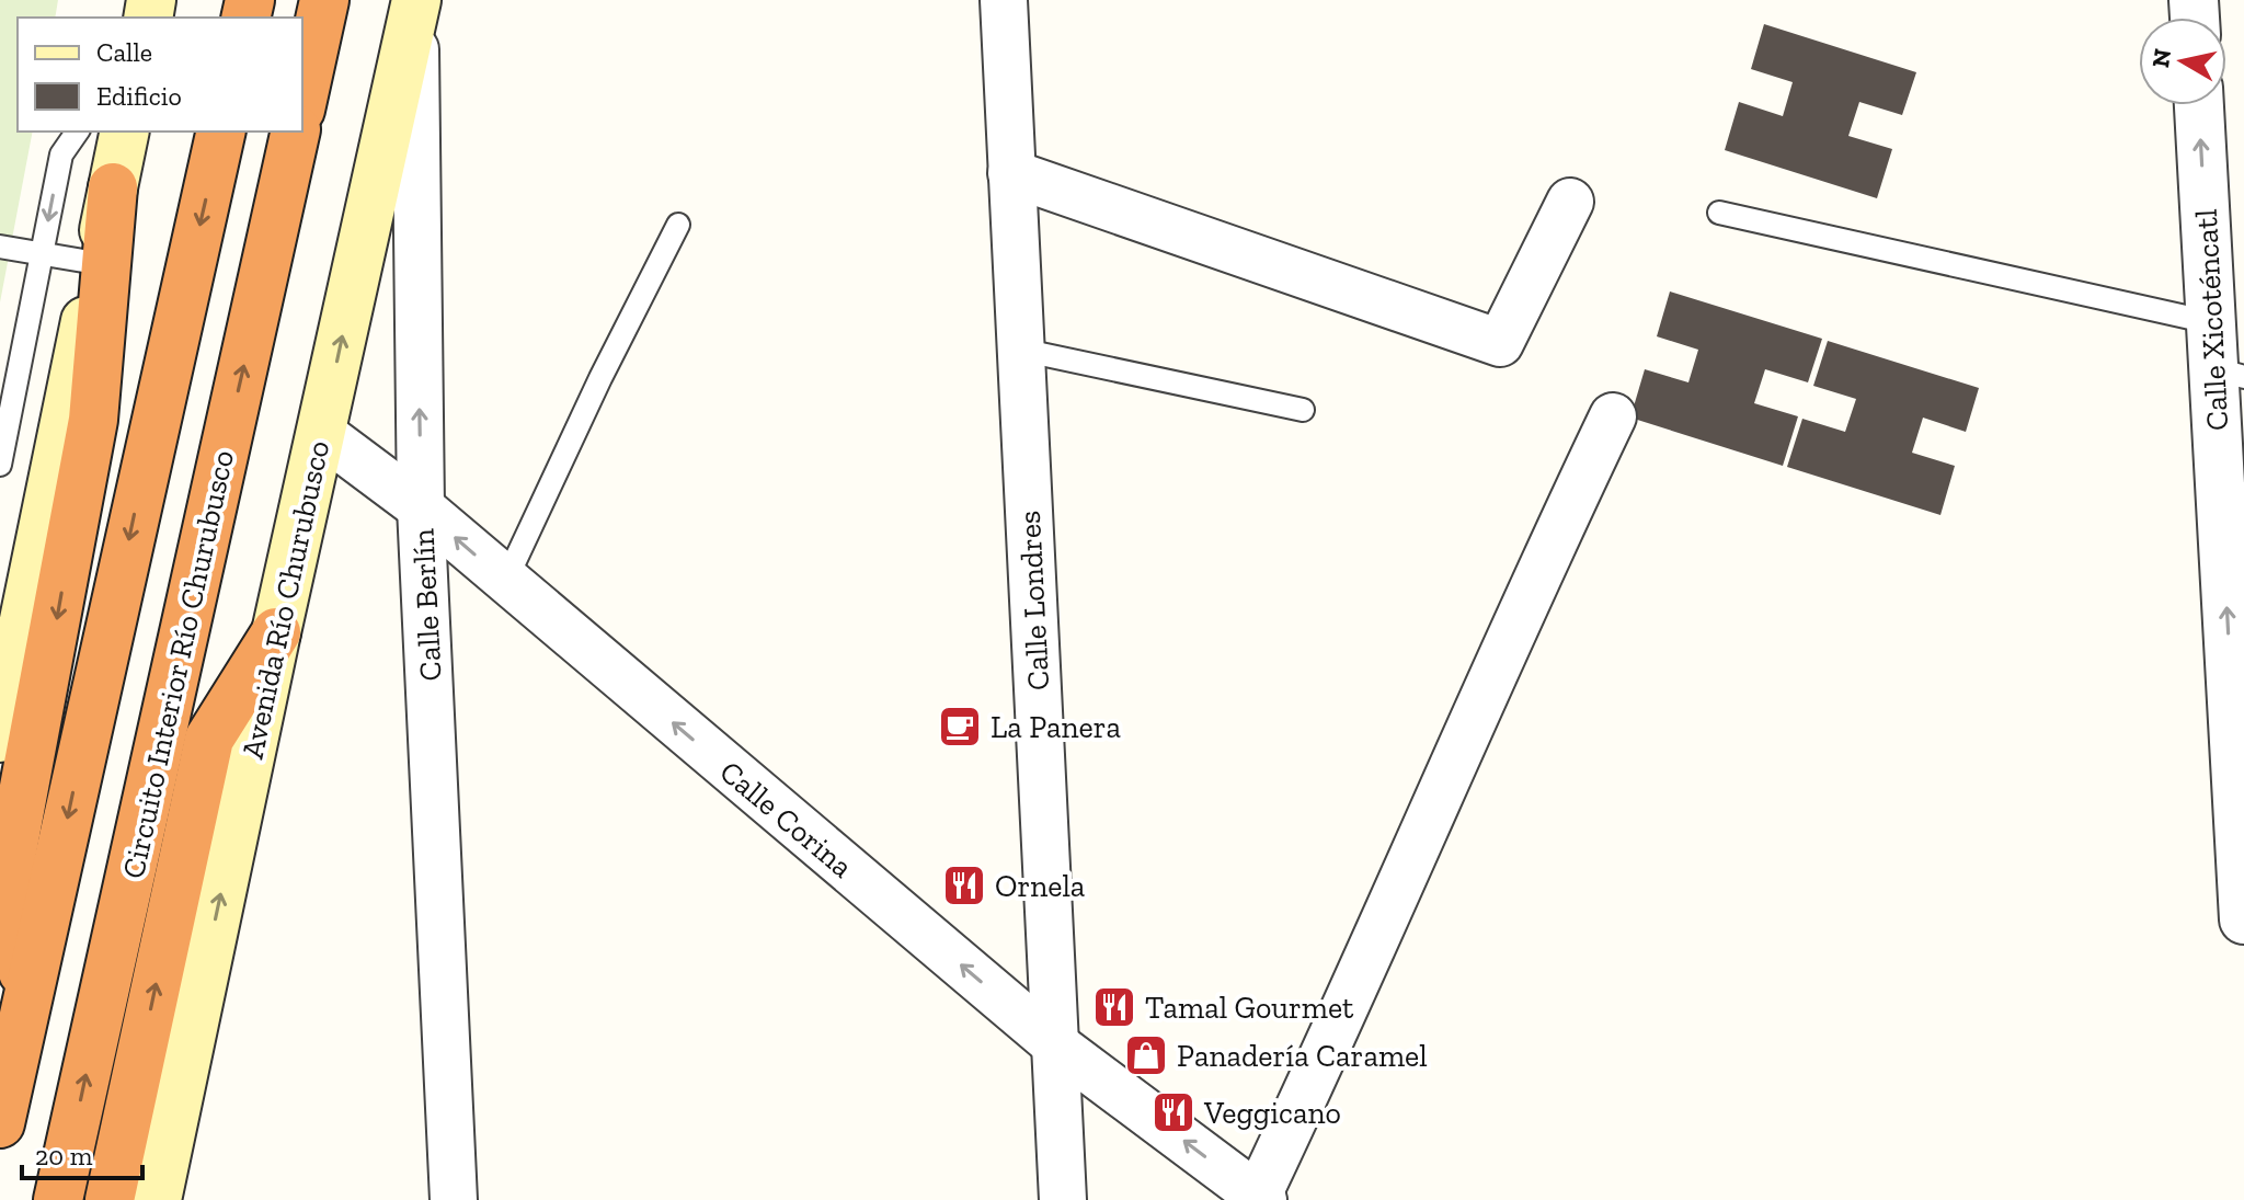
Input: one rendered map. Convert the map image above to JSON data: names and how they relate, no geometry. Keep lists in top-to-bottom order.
{
  "streets": {
    "highway": ["Circuito Interior Río Churubusco"],
    "main road": ["Avenida Río Churubusco"],
    "street": [
      "Calle Xicoténcatl",
      "Calle Londres",
      "Calle Berlín",
      "Calle Corina"
    ]
  },
  "crossings": [
    ["Avenida Río Churubusco", "Calle Berlín"],
    ["Avenida Río Churubusco", "Calle Corina"],
    ["Calle Londres", "Calle Corina"],
    ["Calle Berlín", "Calle Corina"]
  ],
  "one_way": ["Calle Xicoténcatl", "Calle Berlín", "Calle Corina"],
  "places": {
    "cafe": ["La Panera"],
    "restaurant": ["Ornela", "Tamal Gourmet", "Veggicano"],
    "shop": ["Panadería Caramel"]
  },
  "legend": ["Calle", "Edificio"],
  "scale_bar": "20 m",
  "north": "left"
}
